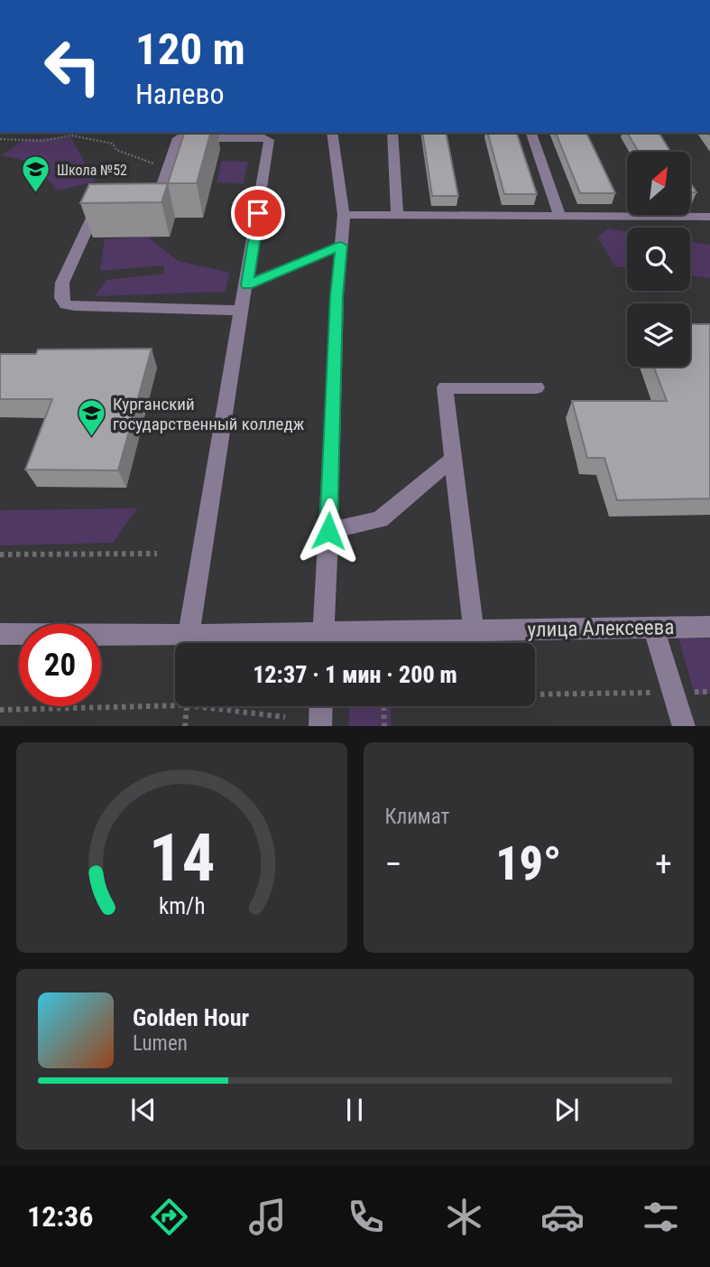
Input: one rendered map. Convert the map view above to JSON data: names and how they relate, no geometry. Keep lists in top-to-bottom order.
{
  "streets": {
    "street": ["улица Алексеева"]
  },
  "places": {
    "school or university": ["Школа №52", "Курганский государственный колледж"]
  },
  "north": "top right",
  "page": {
    "turn": ["120 m", "Налево"],
    "limit": "20",
    "trip": "12:37 · 1 мин · 200 m",
    "tile": "Климат",
    "heat": ["−", "19°", "+"],
    "song": ["Golden Hour", "Lumen"],
    "tabs": "12:36",
    "gauge": ["14", "km/h"]
  }
}
